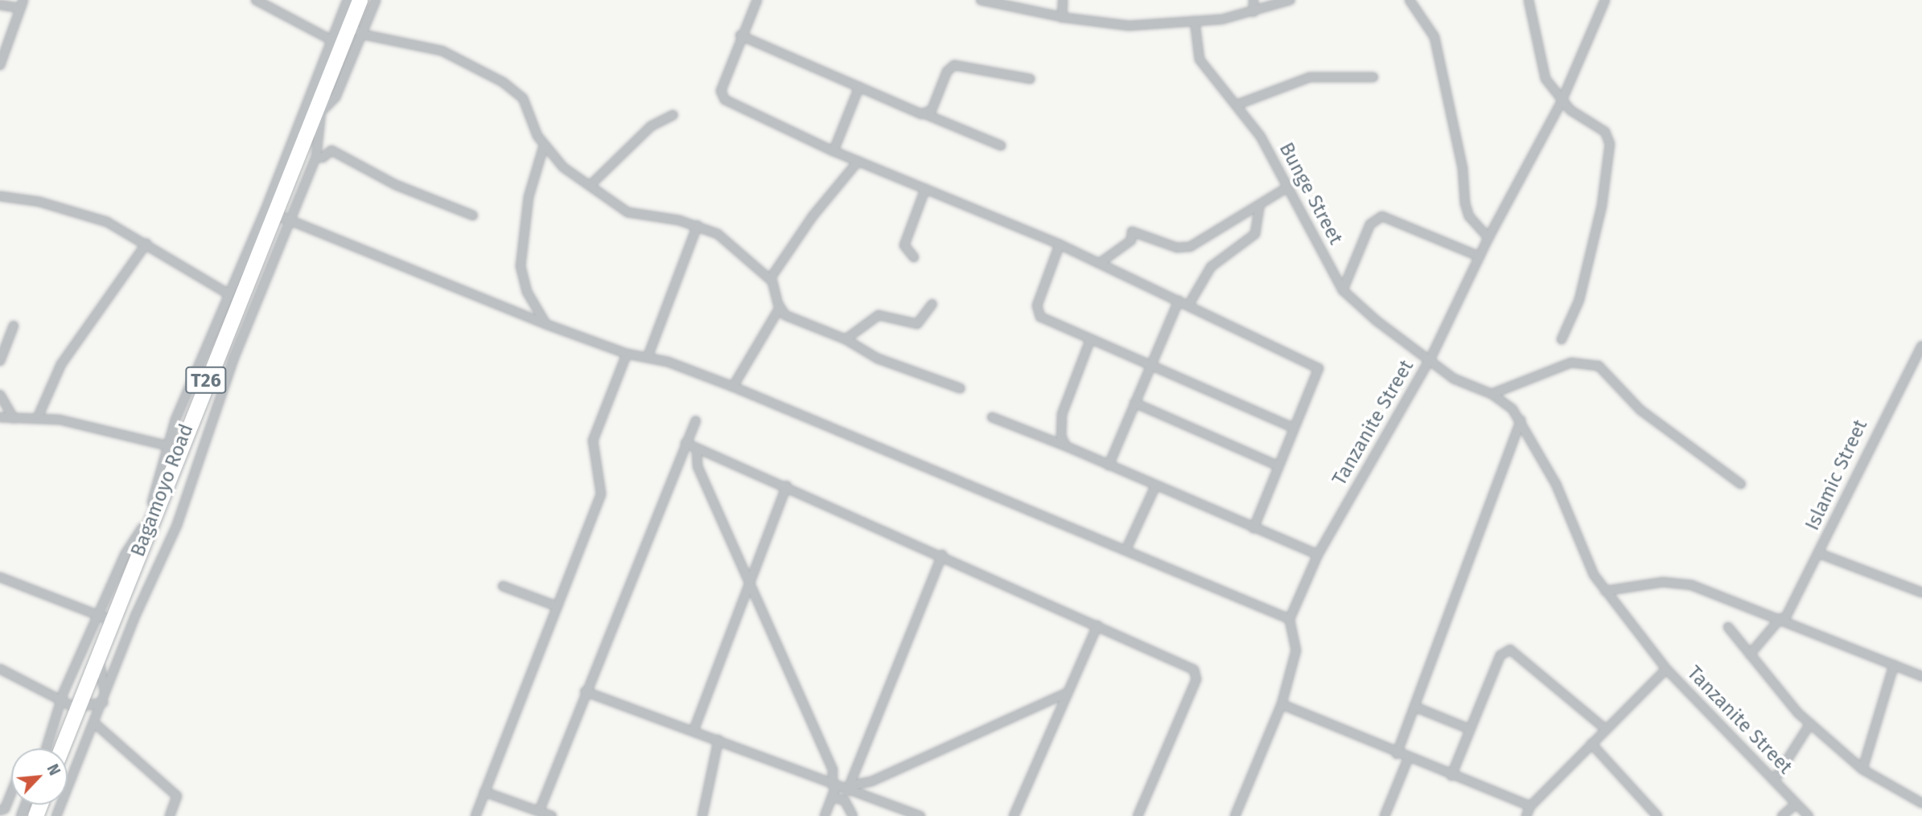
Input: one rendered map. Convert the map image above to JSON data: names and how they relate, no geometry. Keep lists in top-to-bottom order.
{
  "streets": {
    "highway": ["T26", "Bagamoyo Road"],
    "street": ["Bunge Street", "Tanzanite Street", "Islamic Street"]
  },
  "crossings": [
    ["Bunge Street", "Tanzanite Street"]
  ],
  "north": "top right"
}
